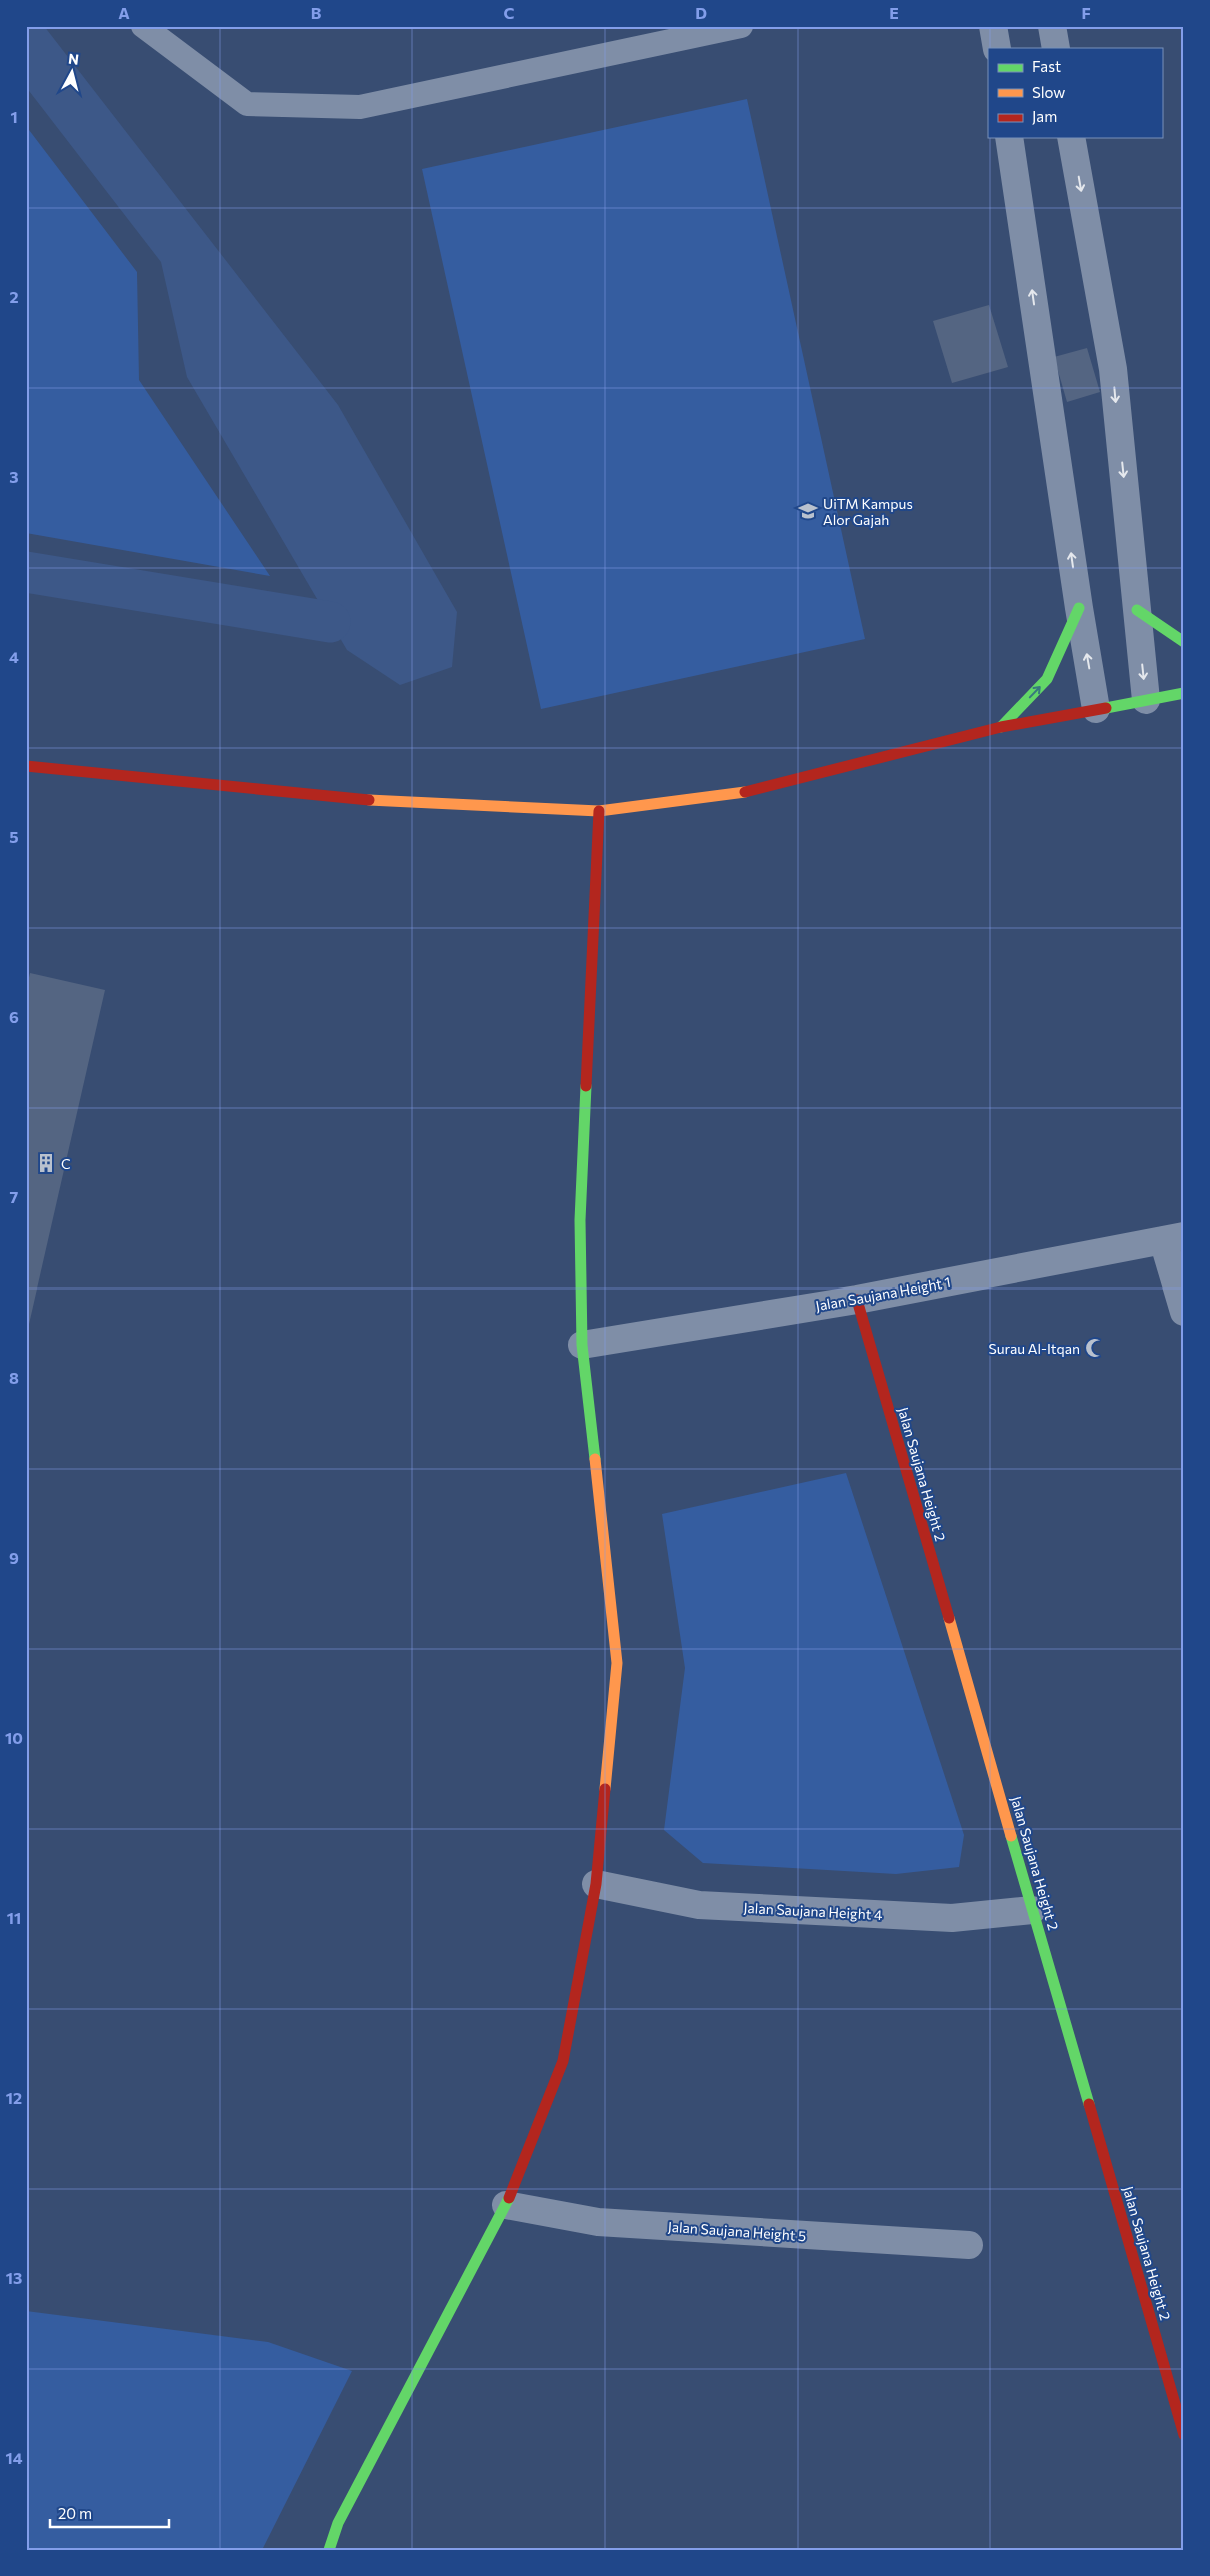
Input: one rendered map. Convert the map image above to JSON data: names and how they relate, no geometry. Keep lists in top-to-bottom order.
{
  "streets": {
    "street": [
      "Jalan Saujana Height 1",
      "Jalan Saujana Height 2",
      "Jalan Saujana Height 4",
      "Jalan Saujana Height 5"
    ]
  },
  "crossings": [
    ["Jalan Saujana Height 1", "Jalan Saujana Height 2"],
    ["Jalan Saujana Height 2", "Jalan Saujana Height 4"]
  ],
  "places": {
    "school or university": ["UiTM Kampus Alor Gajah"],
    "building": ["C"],
    "mosque": ["Surau Al-Itqan"]
  },
  "legend": ["Fast", "Slow", "Jam"],
  "scale_bar": "20 m",
  "north": "top",
  "grid": {
    "columns": [
      "A",
      "B",
      "C",
      "D",
      "E",
      "F"
    ],
    "rows": [
      "1",
      "2",
      "3",
      "4",
      "5",
      "6",
      "7",
      "8",
      "9",
      "10",
      "11",
      "12",
      "13",
      "14"
    ]
  }
}
